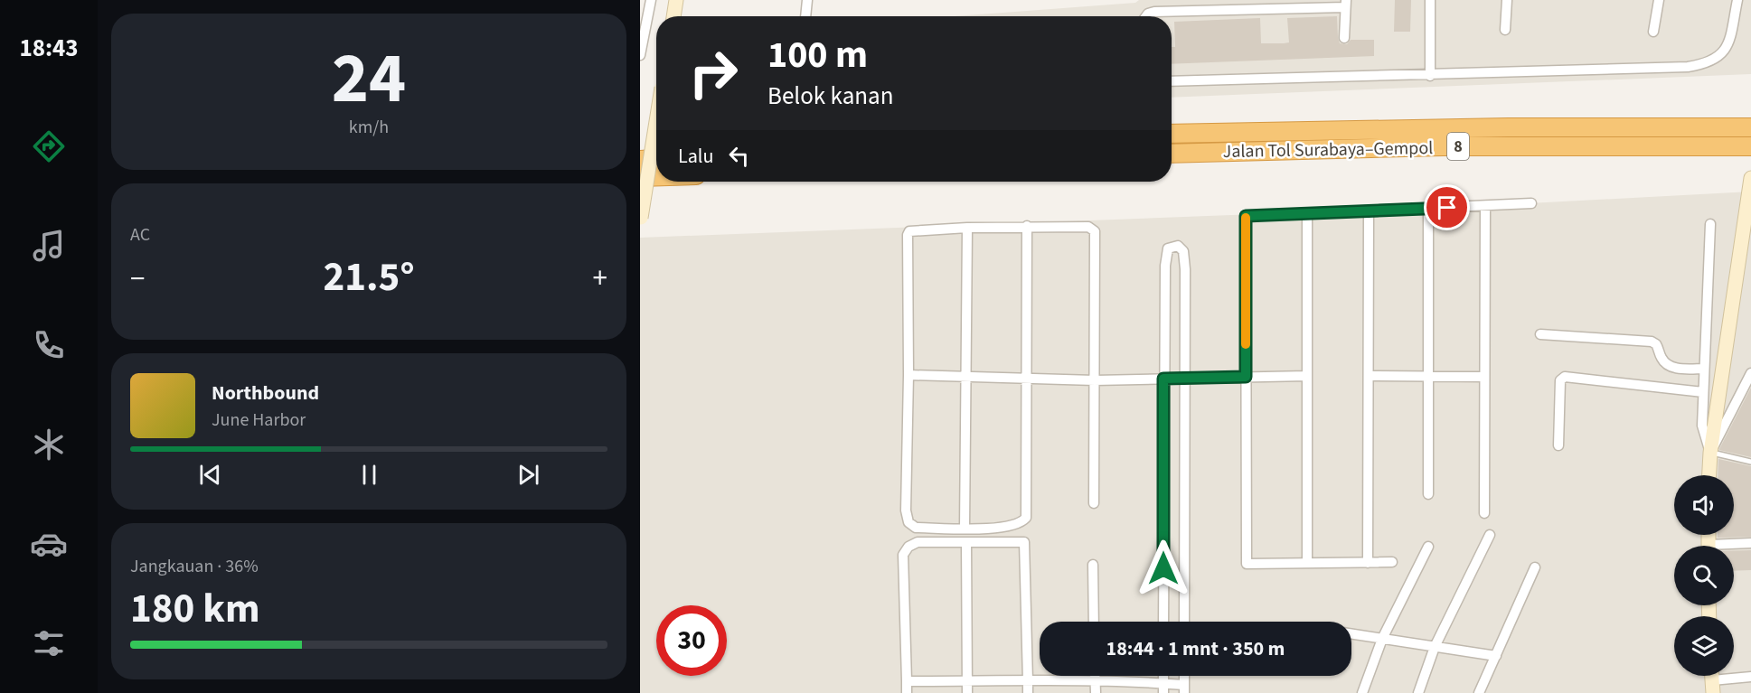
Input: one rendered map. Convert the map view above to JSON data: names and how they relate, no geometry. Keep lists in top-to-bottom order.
{
  "streets": {
    "highway": ["8", "Jalan Tol Surabaya–Gempol"]
  },
  "page": {
    "tabs": "18:43",
    "tile": [
      ["24", "km/h"],
      "AC",
      ["Jangkauan · 36%", "180 km"]
    ],
    "turn": ["100 m", "Belok kanan"],
    "then": "Lalu",
    "heat": ["−", "21.5°", "+"],
    "song": ["Northbound", "June Harbor"],
    "limit": "30",
    "trip": "18:44 · 1 mnt · 350 m"
  }
}
